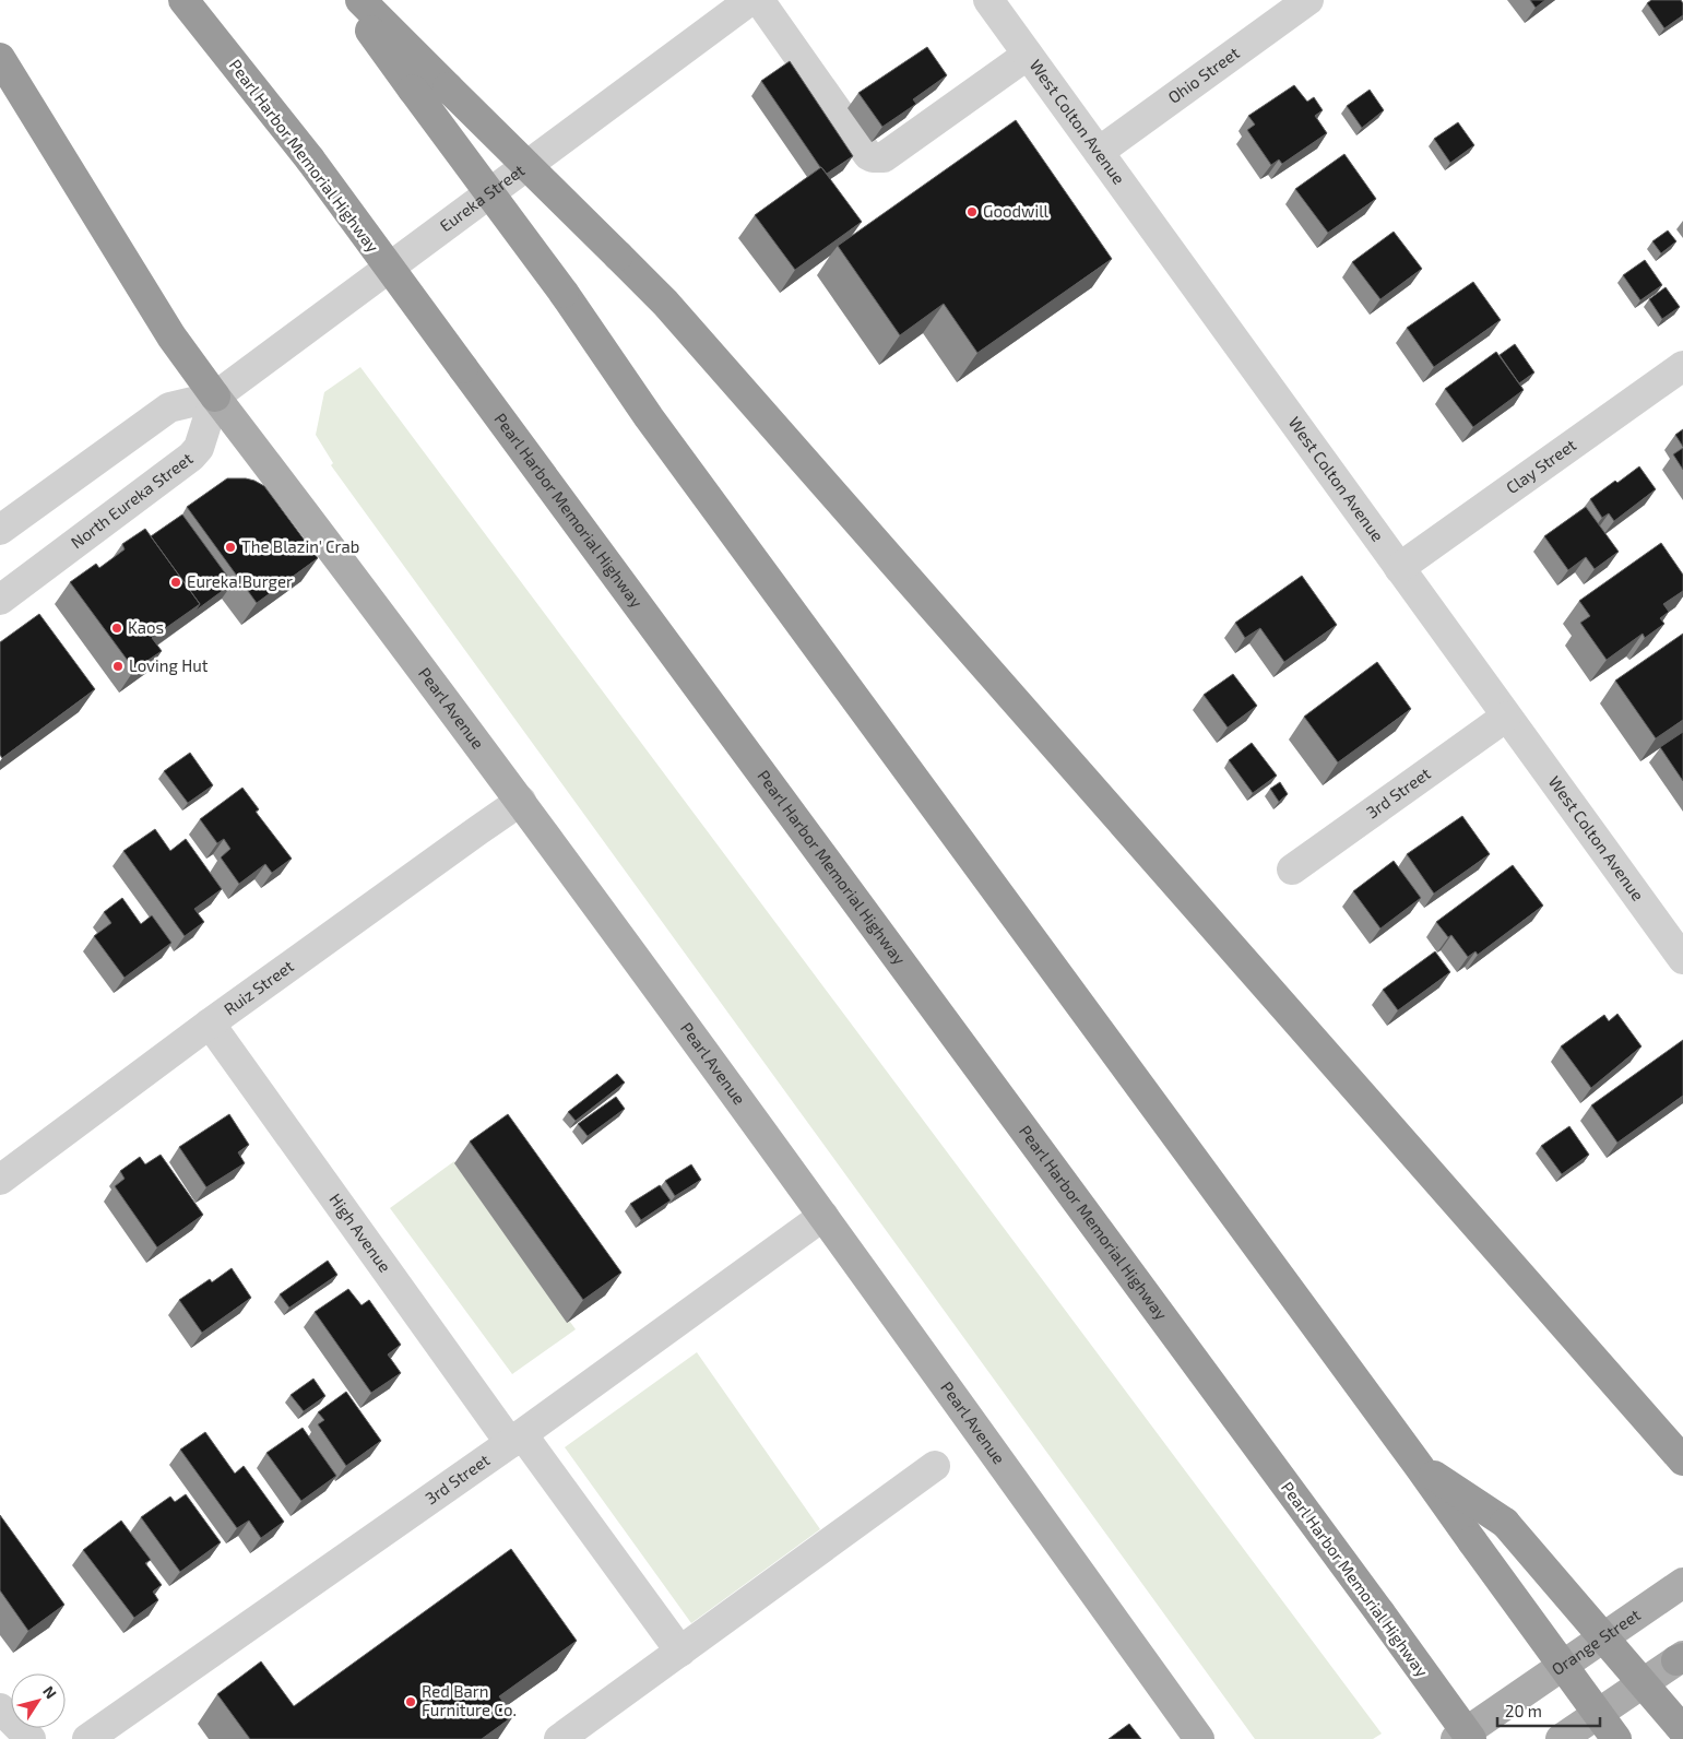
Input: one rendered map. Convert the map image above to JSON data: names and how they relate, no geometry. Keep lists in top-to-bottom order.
{
  "streets": {
    "highway": ["Pearl Harbor Memorial Highway"],
    "main road": ["Pearl Avenue", "Orange Street"],
    "street": [
      "Ohio Street",
      "West Colton Avenue",
      "Eureka Street",
      "Clay Street",
      "North Eureka Street",
      "3rd Street",
      "Ruiz Street",
      "High Avenue"
    ]
  },
  "crossings": [
    ["Ohio Street", "West Colton Avenue"],
    ["West Colton Avenue", "Clay Street"],
    ["West Colton Avenue", "3rd Street"],
    ["Eureka Street", "North Eureka Street"],
    ["Eureka Street", "Pearl Avenue"],
    ["North Eureka Street", "Pearl Avenue"],
    ["Pearl Avenue", "3rd Street"],
    ["Pearl Avenue", "Ruiz Street"],
    ["3rd Street", "High Avenue"],
    ["Ruiz Street", "High Avenue"]
  ],
  "places": [
    "Goodwill",
    "The Blazin' Crab",
    "Eureka!Burger",
    "Kaos",
    "Loving Hut",
    "Red Barn Furniture Co."
  ],
  "scale_bar": "20 m",
  "north": "top right"
}
